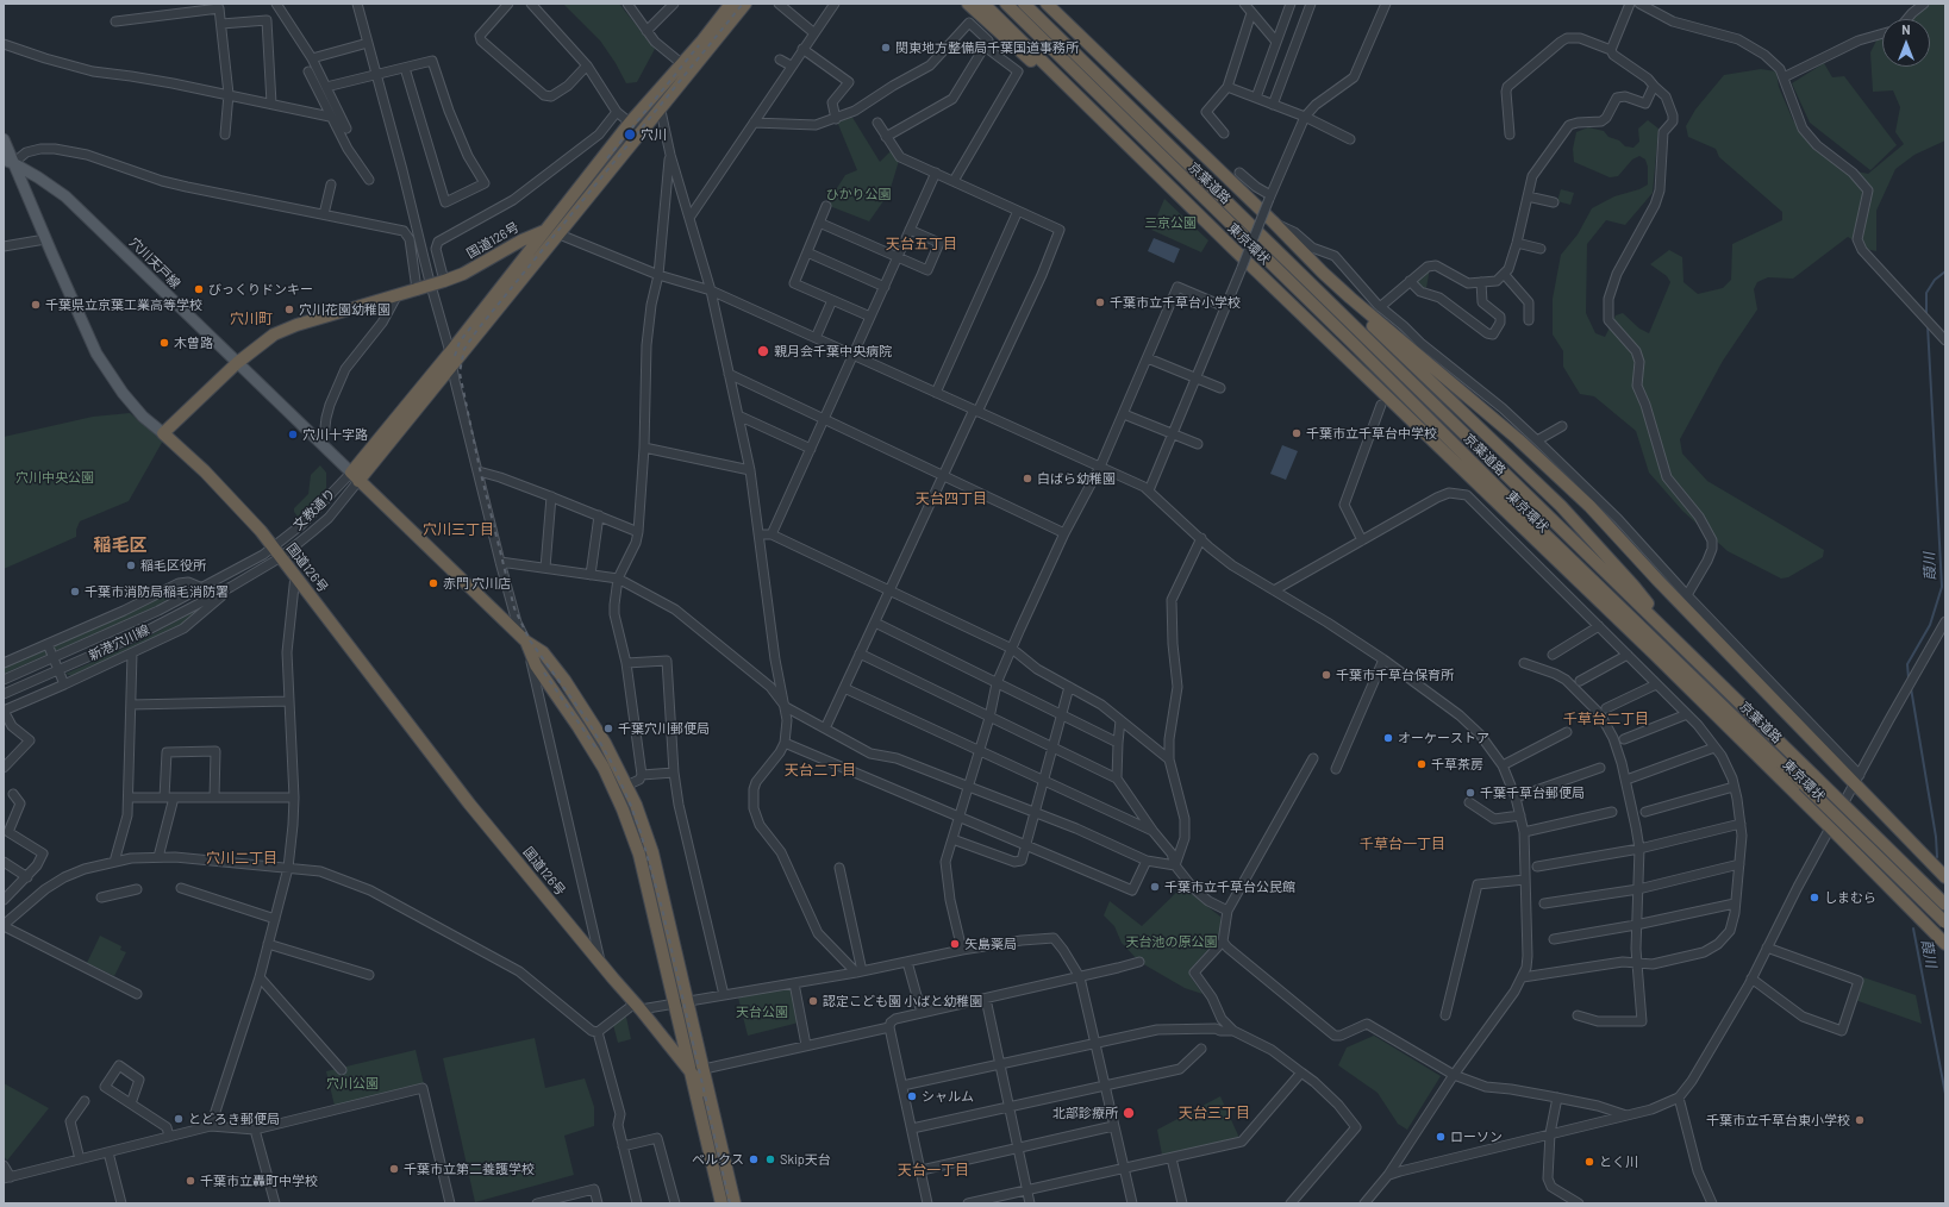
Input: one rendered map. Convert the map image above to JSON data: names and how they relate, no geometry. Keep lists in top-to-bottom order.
{
  "streets": {
    "highway": ["京葉道路", "国道126号", "東京環状"],
    "main road": ["穴川天戸線"],
    "street": ["文教通り", "新港穴川線"]
  },
  "crossings": [
    ["国道126号", "穴川天戸線"],
    ["国道126号", "文教通り"],
    ["穴川天戸線", "文教通り"],
    ["文教通り", "新港穴川線"]
  ],
  "districts": [
    "天台五丁目",
    "穴川町",
    "天台四丁目",
    "穴川三丁目",
    "稲毛区",
    "千草台二丁目",
    "天台二丁目",
    "千草台一丁目",
    "穴川二丁目",
    "天台三丁目",
    "天台一丁目"
  ],
  "water": ["葭川"],
  "parks": [
    "ひかり公園",
    "三京公園",
    "穴川中央公園",
    "天台池の原公園",
    "天台公園",
    "穴川公園"
  ],
  "places": [
    "関東地方整備局千葉国道事務所",
    "穴川",
    "びっくりドンキー",
    "千葉市立千草台小学校",
    "千葉県立京葉工業高等学校",
    "穴川花園幼稚園",
    "木曽路",
    "親月会千葉中央病院",
    "千葉市立千草台中学校",
    "穴川十字路",
    "白ばら幼稚園",
    "稲毛区役所",
    "赤門 穴川店",
    "千葉市消防局稲毛消防署",
    "千葉市千草台保育所",
    "千葉穴川郵便局",
    "オーケーストア",
    "千草茶房",
    "千葉千草台郵便局",
    "千葉市立千草台公民館",
    "しまむら",
    "矢島薬局",
    "認定こども園 小ばと幼稚園",
    "シャルム",
    "北部診療所",
    "とどろき郵便局",
    "千葉市立千草台東小学校",
    "ローソン",
    "ベルクス",
    "Skip天台",
    "とく川",
    "千葉市立第二養護学校",
    "千葉市立轟町中学校"
  ],
  "north": "top"
}
